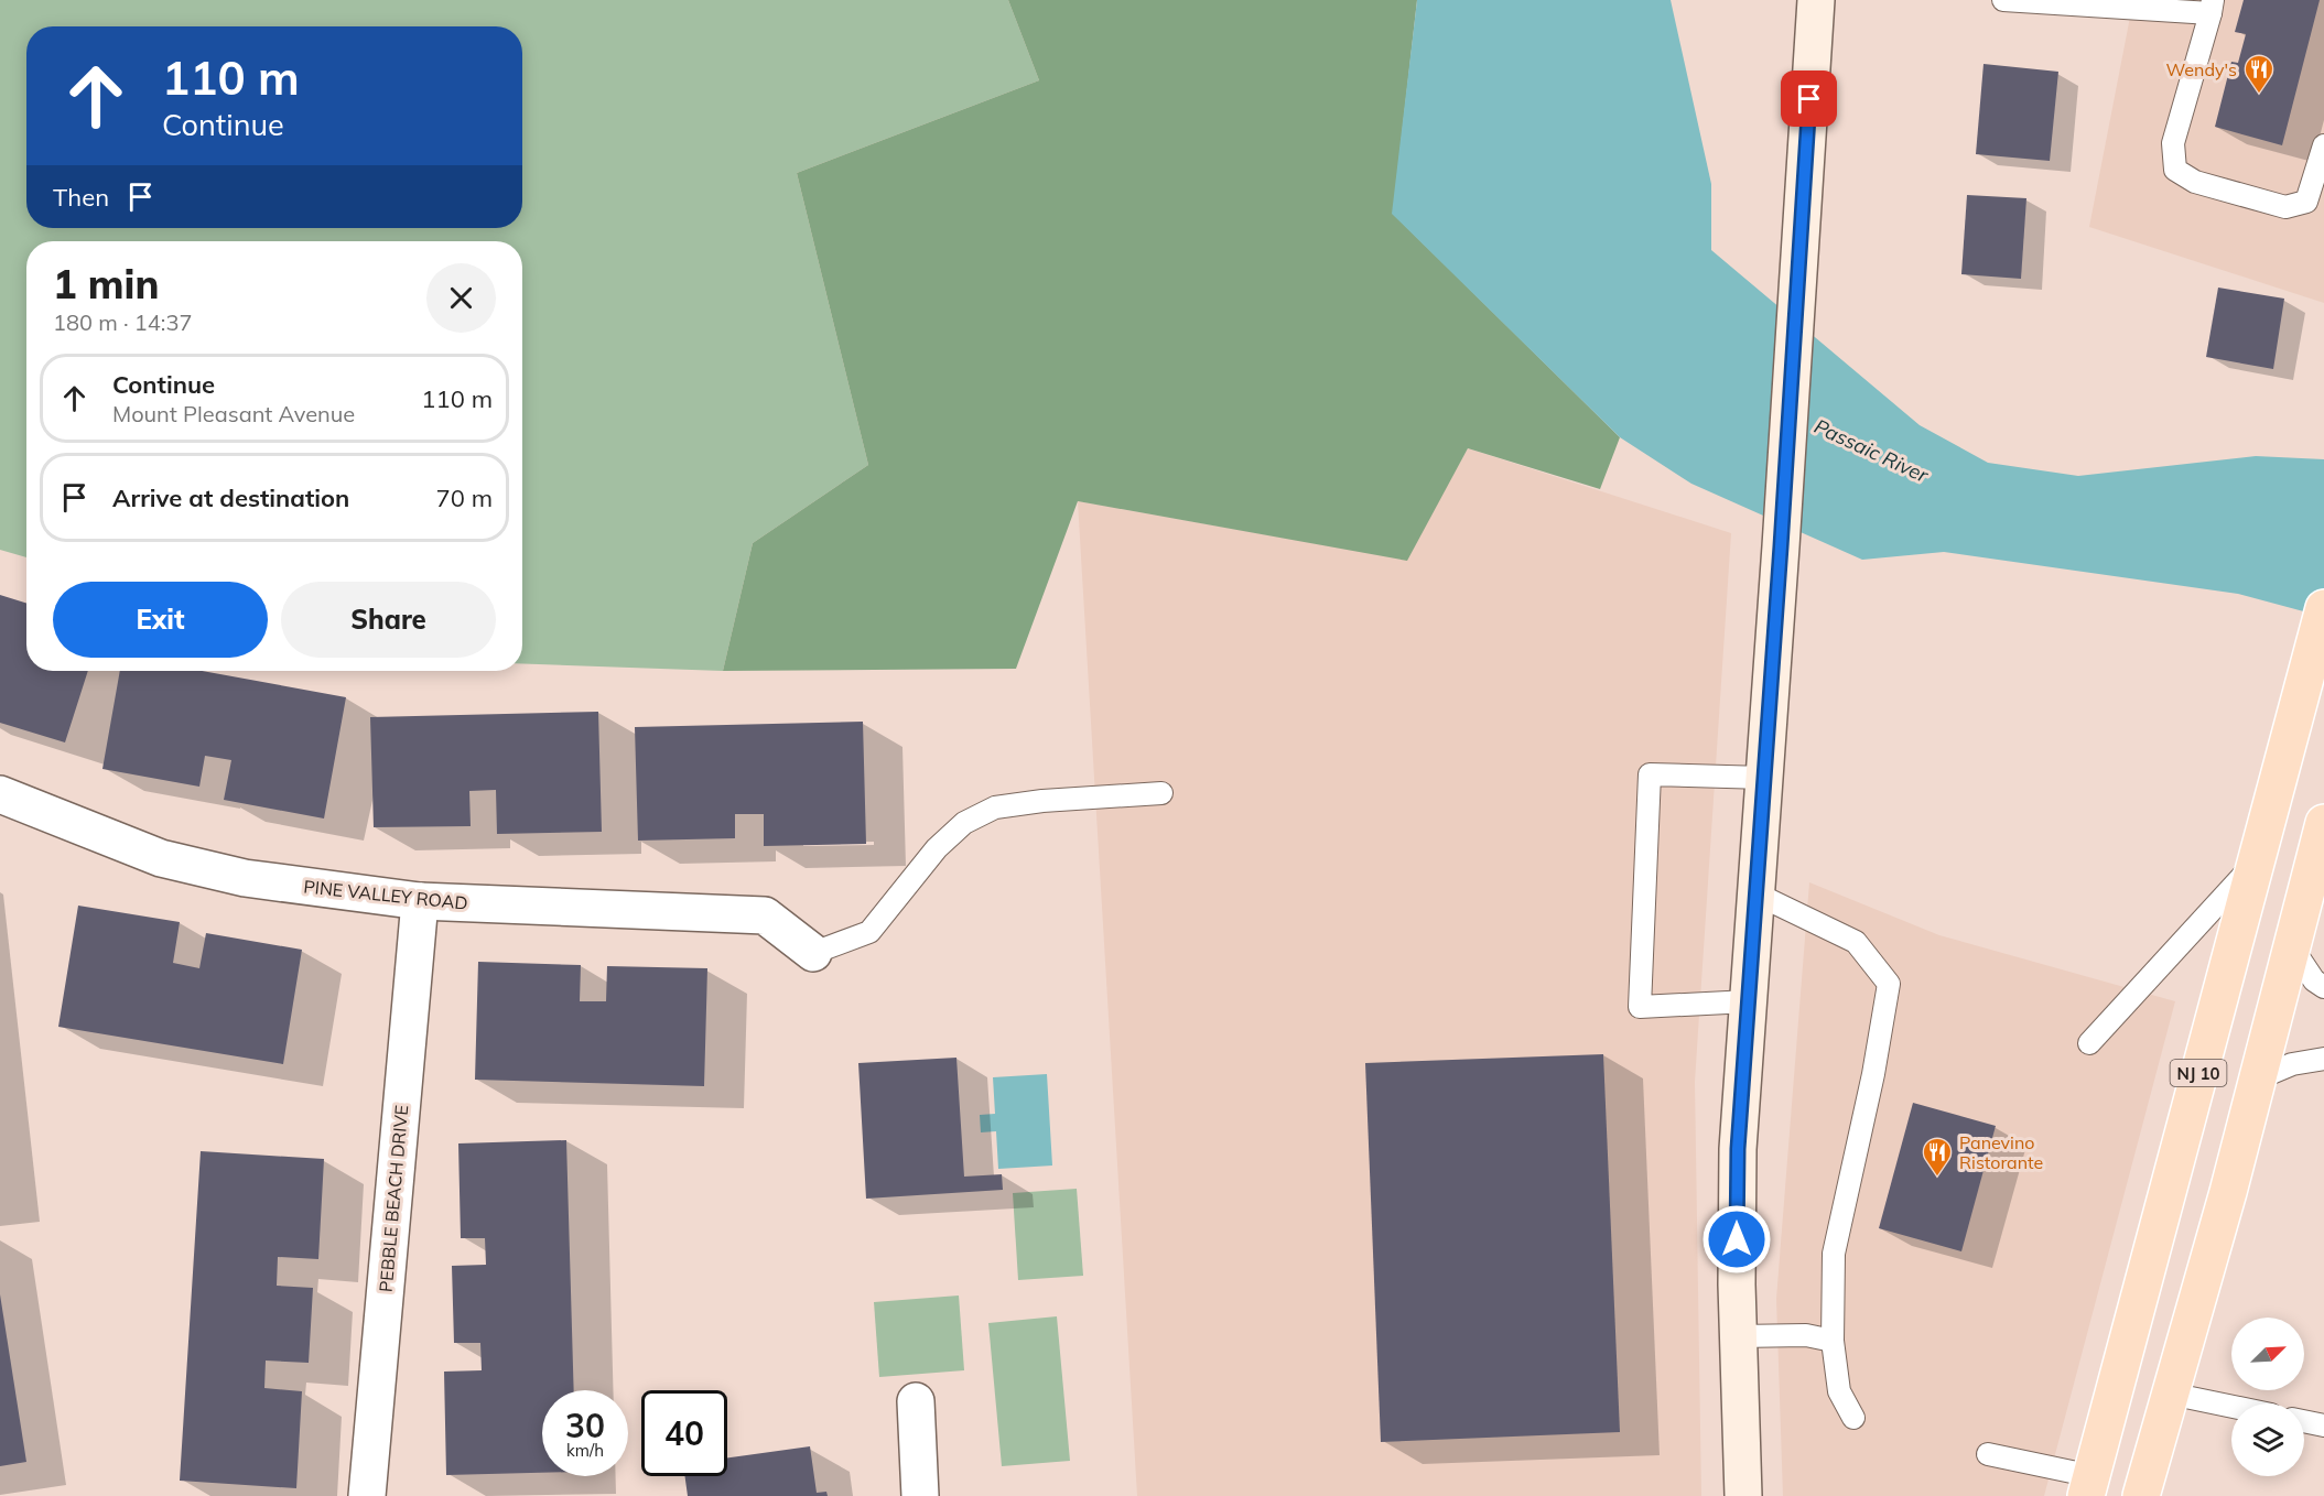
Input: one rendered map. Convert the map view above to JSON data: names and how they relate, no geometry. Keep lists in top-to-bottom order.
{
  "streets": {
    "main road": ["NJ 10"],
    "street": ["PINE VALLEY ROAD", "PEBBLE BEACH DRIVE"]
  },
  "crossings": [
    ["PINE VALLEY ROAD", "PEBBLE BEACH DRIVE"]
  ],
  "water": ["Passaic River"],
  "places": {
    "restaurant": ["Wendy's", "Panevino Ristorante"]
  },
  "north": "top right",
  "page": {
    "turn": ["110 m", "Continue"],
    "then": "Then",
    "heading": ["1 min", "180 m · 14:37"],
    "list": [
      {
        "name": "Continue",
        "note": "Mount Pleasant Avenue",
        "value": "110 m"
      },
      {
        "name": "Arrive at destination",
        "value": "70 m"
      }
    ],
    "buttons": ["Exit", "Share"],
    "speed": "30 km/h",
    "limit": "40"
  }
}
